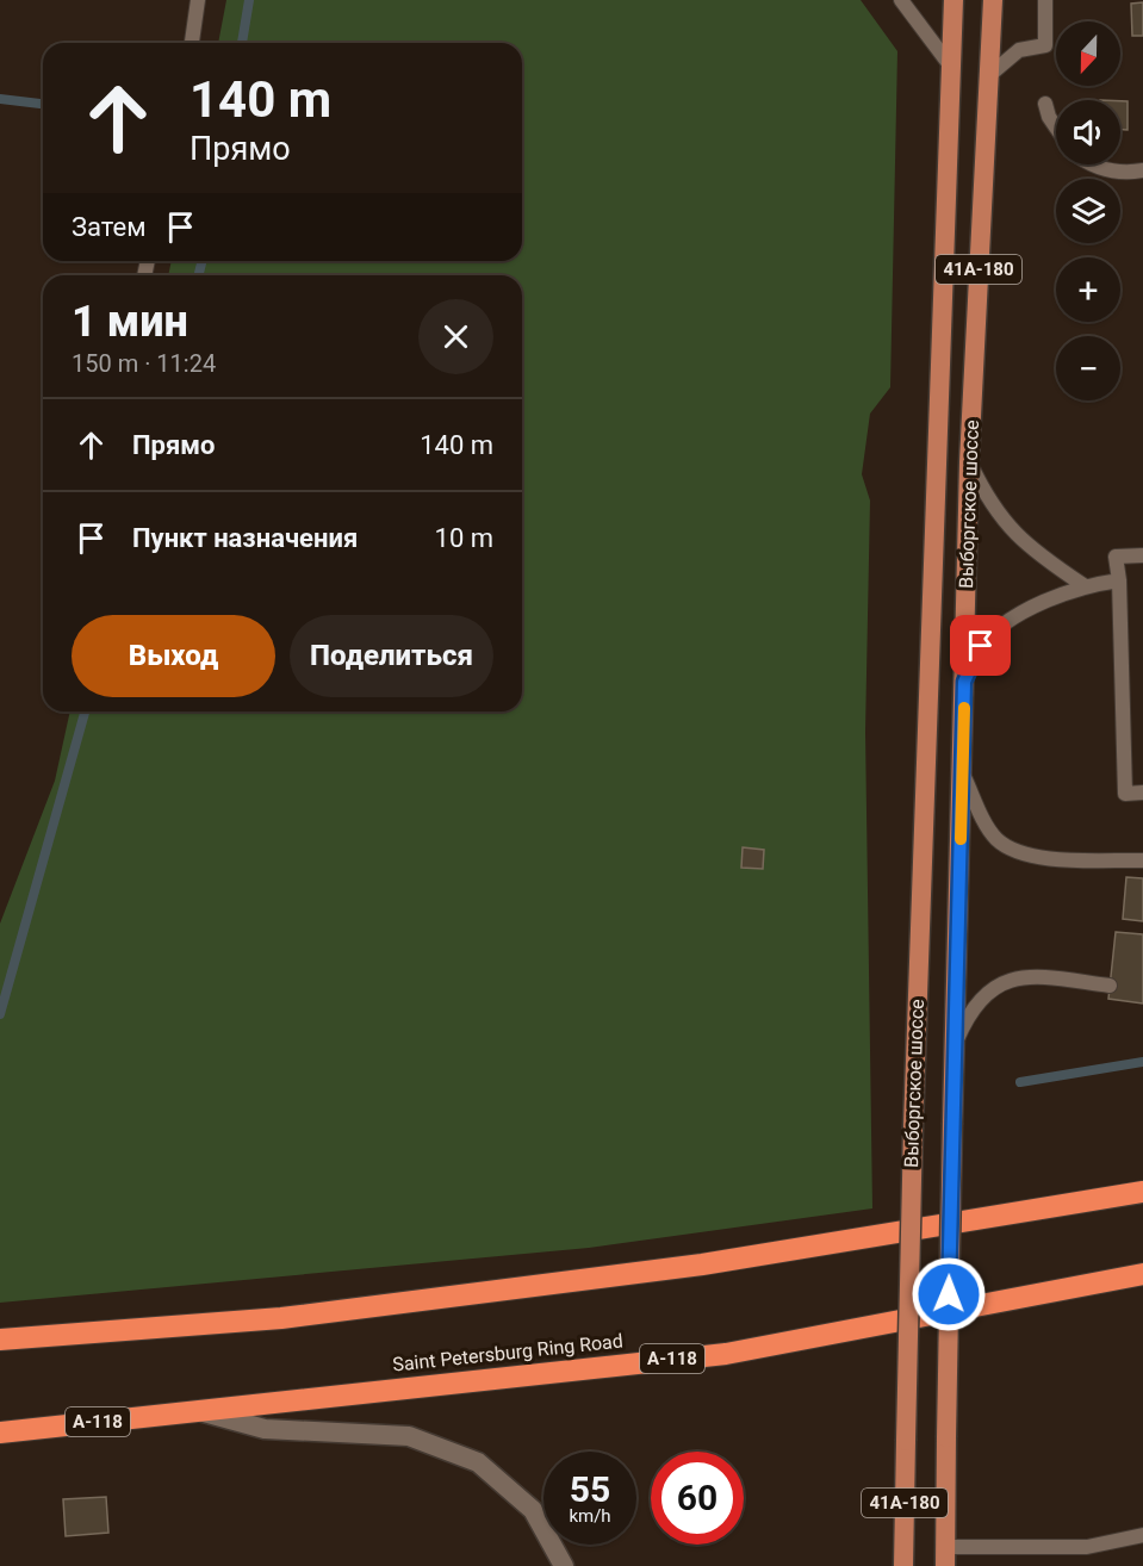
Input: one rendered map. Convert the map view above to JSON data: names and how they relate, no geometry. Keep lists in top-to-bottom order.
{
  "streets": {
    "highway": ["Saint Petersburg Ring Road", "А-118"],
    "main road": ["41А-180", "Выборгское шоссе"]
  },
  "north": "bottom",
  "page": {
    "map_buttons": ["+", "−"],
    "turn": ["140 m", "Прямо"],
    "then": "Затем",
    "heading": ["1 мин", "150 m · 11:24"],
    "list": [
      {
        "name": "Прямо",
        "value": "140 m"
      },
      {
        "name": "Пункт назначения",
        "value": "10 m"
      }
    ],
    "buttons": ["Выход", "Поделиться"],
    "speed": "55 km/h",
    "limit": "60"
  }
}
